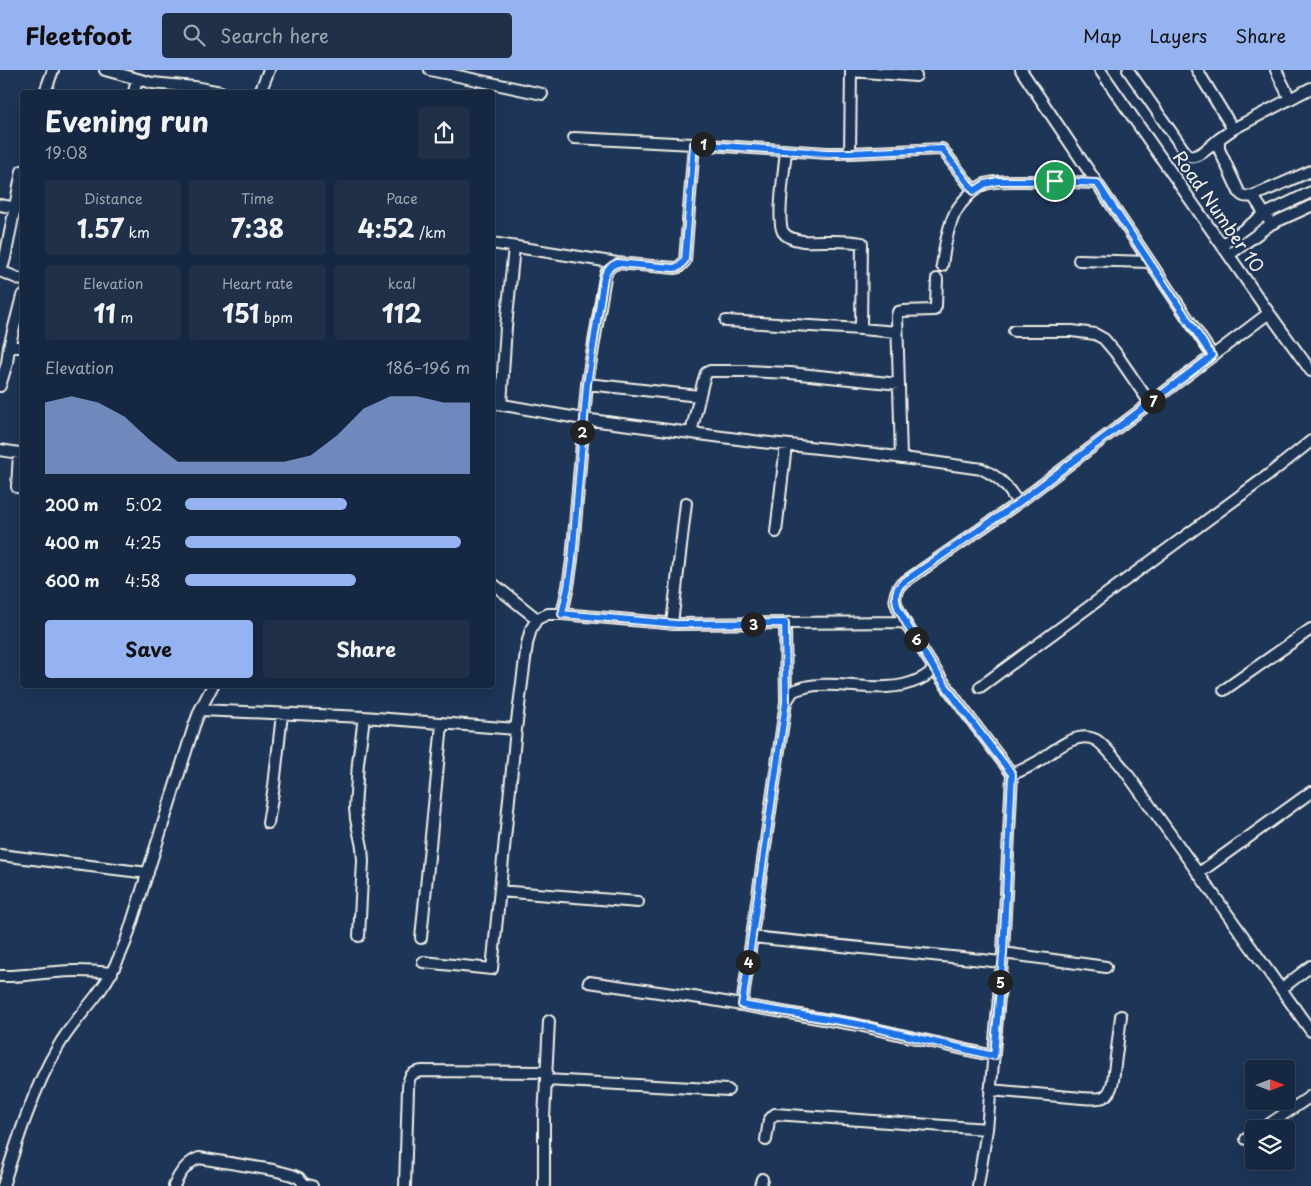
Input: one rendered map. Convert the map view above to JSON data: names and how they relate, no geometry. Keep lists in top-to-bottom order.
{
  "streets": {
    "street": ["Road Number 10"]
  },
  "north": "right",
  "page": {
    "header": "Fleetfoot",
    "search": "Search here",
    "nav": ["Map", "Layers", "Share"],
    "heading": ["Evening run", "19:08"],
    "pins": [
      "1",
      "7",
      "2",
      "3",
      "6",
      "4",
      "5"
    ],
    "stats": [
      ["Distance", "1.57 km"],
      ["Time", "7:38"],
      ["Pace", "4:52 /km"],
      ["Elevation", "11 m"],
      ["Heart rate", "151 bpm"],
      ["kcal", "112"]
    ],
    "chart": ["Elevation", "186–196 m"],
    "list": [
      {
        "name": "200 m",
        "note": "5:02"
      },
      {
        "name": "400 m",
        "note": "4:25"
      },
      {
        "name": "600 m",
        "note": "4:58"
      }
    ],
    "buttons": ["Save", "Share"]
  }
}
